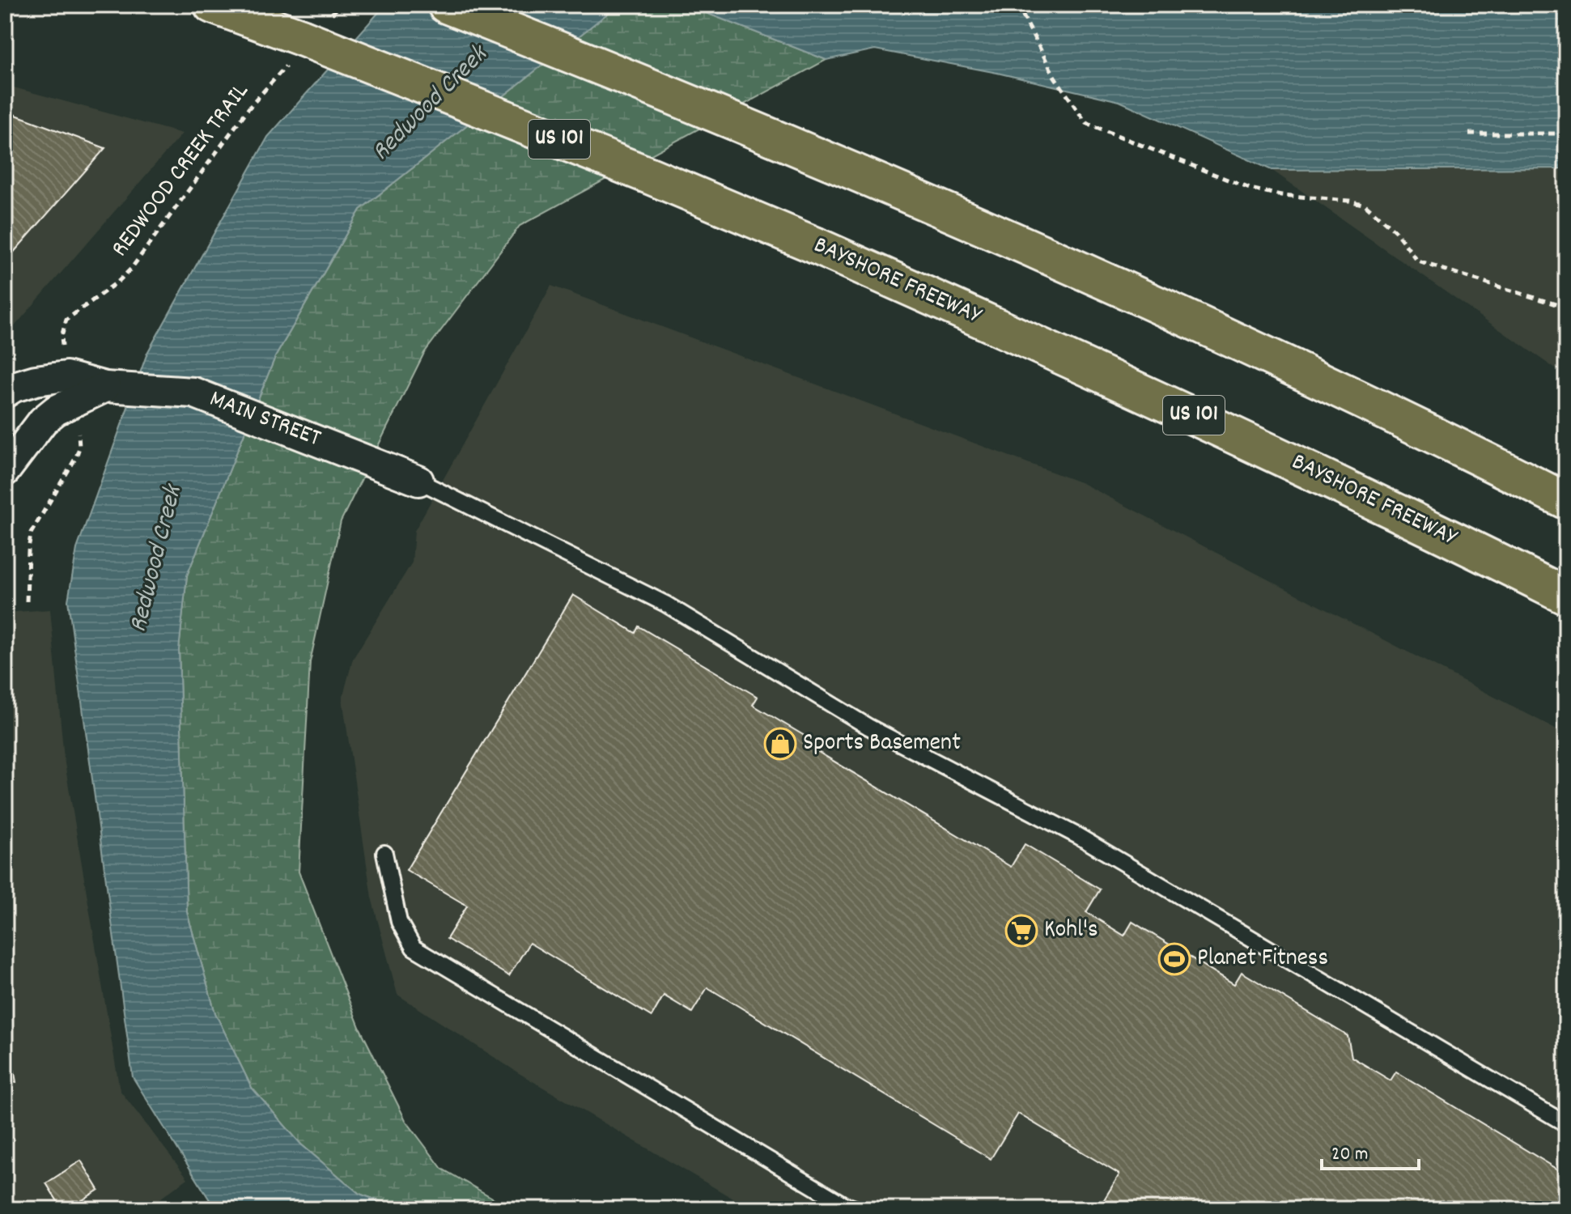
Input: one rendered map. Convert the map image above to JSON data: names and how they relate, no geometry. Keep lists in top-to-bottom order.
{
  "streets": {
    "highway": ["US 101", "BAYSHORE FREEWAY"],
    "street": ["MAIN STREET"],
    "path": ["REDWOOD CREEK TRAIL"]
  },
  "crossings": [
    ["REDWOOD CREEK TRAIL", "BAYSHORE FREEWAY"]
  ],
  "water": ["Redwood Creek"],
  "places": {
    "shop": ["Sports Basement"],
    "supermarket": ["Kohl's"],
    "sports": ["Planet Fitness"]
  },
  "scale_bar": "20 m"
}
